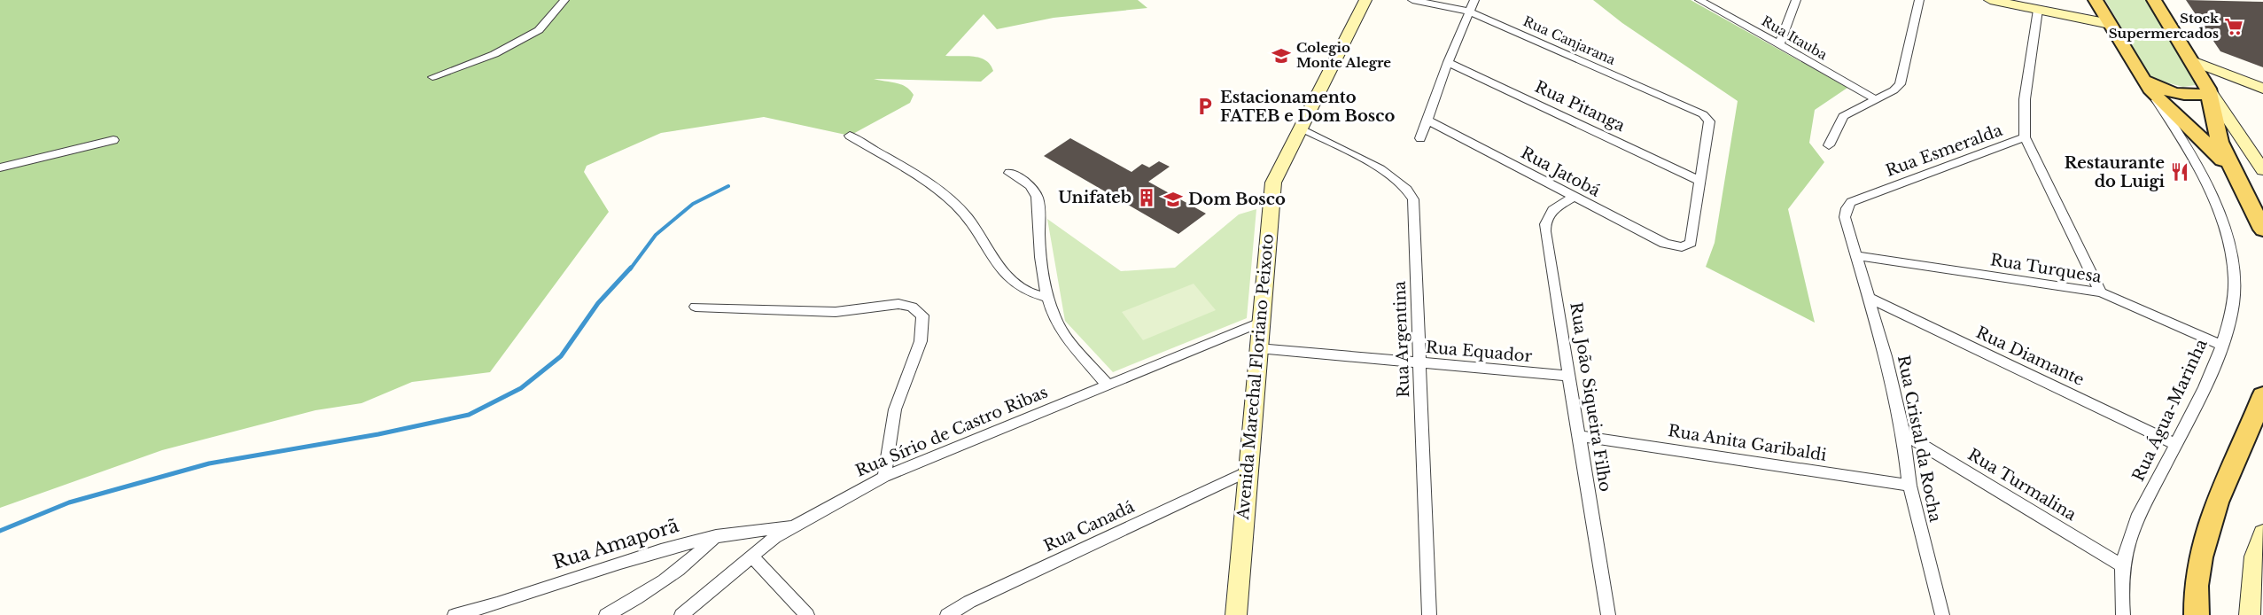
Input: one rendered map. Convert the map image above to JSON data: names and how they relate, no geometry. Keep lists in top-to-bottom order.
{
  "streets": {
    "main road": ["Avenida Marechal Floriano Peixoto"],
    "street": [
      "Rua Itauba",
      "Rua Canjarana",
      "Rua Pitanga",
      "Rua Esmeralda",
      "Rua Jatobá",
      "Rua Turquesa",
      "Rua Argentina",
      "Rua Equador",
      "Rua Diamante",
      "Rua João Siqueira Filho",
      "Rua Água-Marinha",
      "Rua Sírio de Castro Ribas",
      "Rua Cristal da Rocha",
      "Rua Anita Garibaldi",
      "Rua Turmalina",
      "Rua Canadá",
      "Rua Amaporã"
    ]
  },
  "crossings": [
    ["Rua Canjarana", "Rua Pitanga"],
    ["Rua Canjarana", "Rua Jatobá"],
    ["Rua Pitanga", "Rua Jatobá"],
    ["Rua Esmeralda", "Rua Cristal da Rocha"],
    ["Rua Jatobá", "Rua João Siqueira Filho"],
    ["Rua Turquesa", "Rua Água-Marinha"],
    ["Rua Turquesa", "Rua Cristal da Rocha"],
    ["Rua Argentina", "Rua Equador"],
    ["Rua Argentina", "Avenida Marechal Floriano Peixoto"],
    ["Rua Equador", "Avenida Marechal Floriano Peixoto"],
    ["Rua Equador", "Rua João Siqueira Filho"],
    ["Rua Diamante", "Rua Água-Marinha"],
    ["Rua Diamante", "Rua Cristal da Rocha"],
    ["Avenida Marechal Floriano Peixoto", "Rua Sírio de Castro Ribas"],
    ["Avenida Marechal Floriano Peixoto", "Rua Canadá"],
    ["Rua João Siqueira Filho", "Rua Anita Garibaldi"],
    ["Rua Água-Marinha", "Rua Turmalina"],
    ["Rua Sírio de Castro Ribas", "Rua Amaporã"],
    ["Rua Cristal da Rocha", "Rua Anita Garibaldi"],
    ["Rua Cristal da Rocha", "Rua Turmalina"]
  ],
  "places": {
    "supermarket": ["Stock Supermercados"],
    "school or university": ["Colegio Monte Alegre", "Dom Bosco"],
    "parking": ["Estacionamento FATEB e Dom Bosco"],
    "restaurant": ["Restaurante do Luigi"],
    "building": ["Unifateb"]
  }
}
